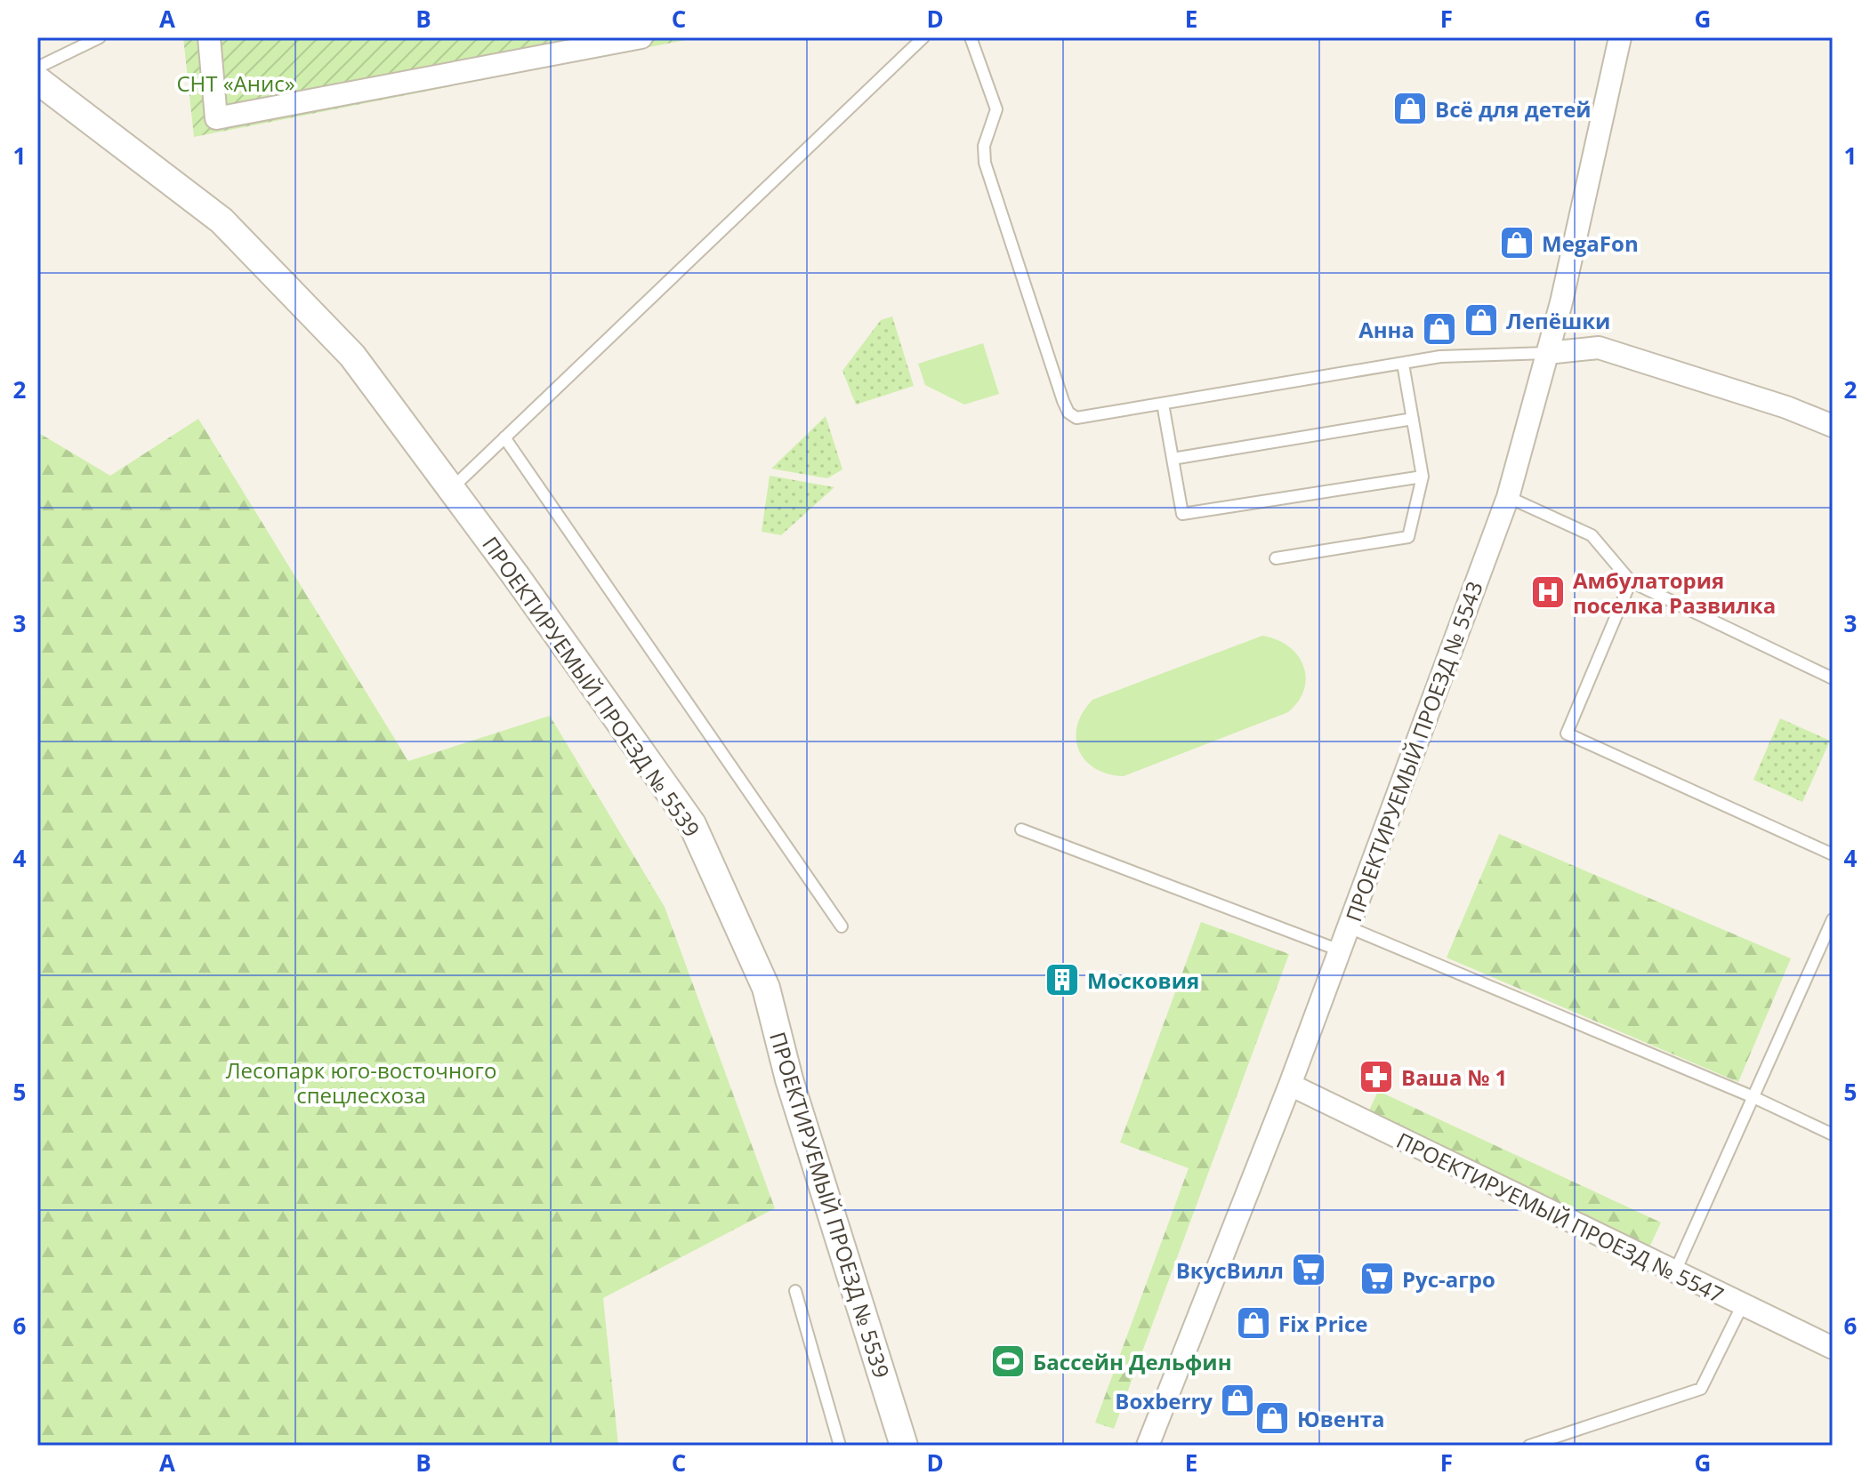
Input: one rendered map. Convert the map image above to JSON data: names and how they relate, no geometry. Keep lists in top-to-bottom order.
{
  "streets": {
    "street": ["ПРОЕКТИРУЕМЫЙ ПРОЕЗД № 5539", "ПРОЕКТИРУЕМЫЙ ПРОЕЗД № 5543", "ПРОЕКТИРУЕМЫЙ ПРОЕЗД № 5547"]
  },
  "crossings": [
    ["ПРОЕКТИРУЕМЫЙ ПРОЕЗД № 5543", "ПРОЕКТИРУЕМЫЙ ПРОЕЗД № 5547"]
  ],
  "parks": ["СНТ «Анис»", "Лесопарк юго-восточного спецлесхоза"],
  "places": {
    "shop": [
      "Всё для детей",
      "MegaFon",
      "Лепёшки",
      "Анна",
      "Fix Price",
      "Boxberry",
      "Ювента"
    ],
    "hospital": ["Амбулатория поселка Развилка"],
    "building": ["Московия"],
    "pharmacy": ["Ваша № 1"],
    "supermarket": ["ВкусВилл", "Рус-агро"],
    "sports": ["Бассейн Дельфин"]
  },
  "grid": {
    "columns": [
      "A",
      "B",
      "C",
      "D",
      "E",
      "F",
      "G"
    ],
    "rows": [
      "1",
      "2",
      "3",
      "4",
      "5",
      "6"
    ]
  }
}
